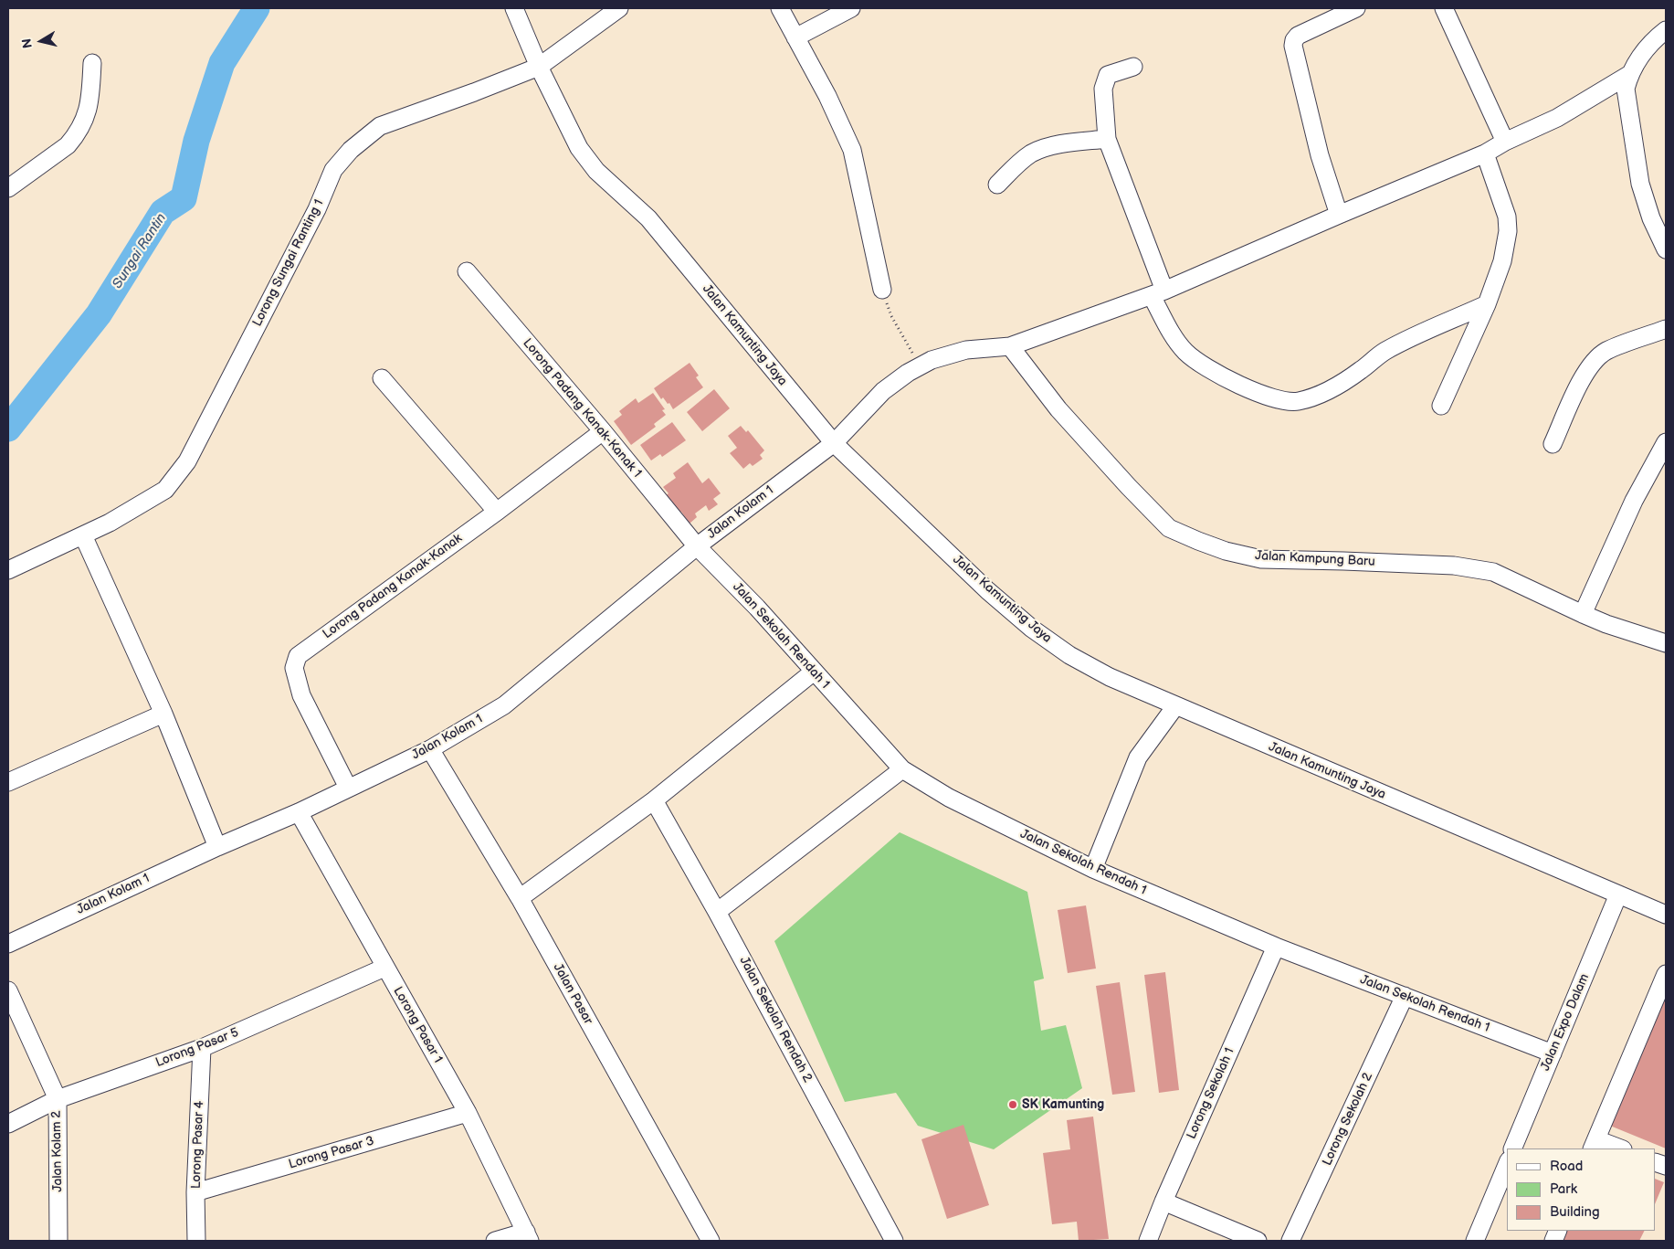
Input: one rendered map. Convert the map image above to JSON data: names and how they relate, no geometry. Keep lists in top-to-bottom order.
{
  "streets": {
    "street": [
      "Lorong Sungai Ranting 1",
      "Jalan Kamunting Jaya",
      "Lorong Padang Kanak-Kanak 1",
      "Jalan Kolam 1",
      "Jalan Kampung Baru",
      "Lorong Padang Kanak-Kanak",
      "Jalan Sekolah Rendah 1",
      "Jalan Pasar",
      "Jalan Sekolah Rendah 2",
      "Jalan Expo Dalam",
      "Lorong Pasar 1",
      "Lorong Pasar 5",
      "Lorong Sekolah 1",
      "Lorong Sekolah 2",
      "Lorong Pasar 4",
      "Jalan Kolam 2",
      "Lorong Pasar 3"
    ]
  },
  "crossings": [
    ["Lorong Sungai Ranting 1", "Jalan Kamunting Jaya"],
    ["Jalan Kamunting Jaya", "Jalan Kolam 1"],
    ["Jalan Kamunting Jaya", "Jalan Expo Dalam"],
    ["Lorong Padang Kanak-Kanak 1", "Jalan Kolam 1"],
    ["Lorong Padang Kanak-Kanak 1", "Lorong Padang Kanak-Kanak"],
    ["Lorong Padang Kanak-Kanak 1", "Jalan Sekolah Rendah 1"],
    ["Jalan Kolam 1", "Jalan Kampung Baru"],
    ["Jalan Kolam 1", "Lorong Padang Kanak-Kanak"],
    ["Jalan Kolam 1", "Jalan Sekolah Rendah 1"],
    ["Jalan Kolam 1", "Jalan Pasar"],
    ["Jalan Kolam 1", "Lorong Pasar 1"],
    ["Jalan Sekolah Rendah 1", "Jalan Expo Dalam"],
    ["Jalan Sekolah Rendah 1", "Lorong Sekolah 1"],
    ["Jalan Sekolah Rendah 1", "Lorong Sekolah 2"],
    ["Lorong Pasar 1", "Lorong Pasar 5"],
    ["Lorong Pasar 1", "Lorong Pasar 3"],
    ["Lorong Pasar 5", "Lorong Pasar 4"],
    ["Lorong Pasar 5", "Jalan Kolam 2"],
    ["Lorong Pasar 4", "Lorong Pasar 3"]
  ],
  "water": ["Sungai Rantin"],
  "places": ["SK Kamunting"],
  "legend": ["Road", "Park", "Building"],
  "north": "left"
}
